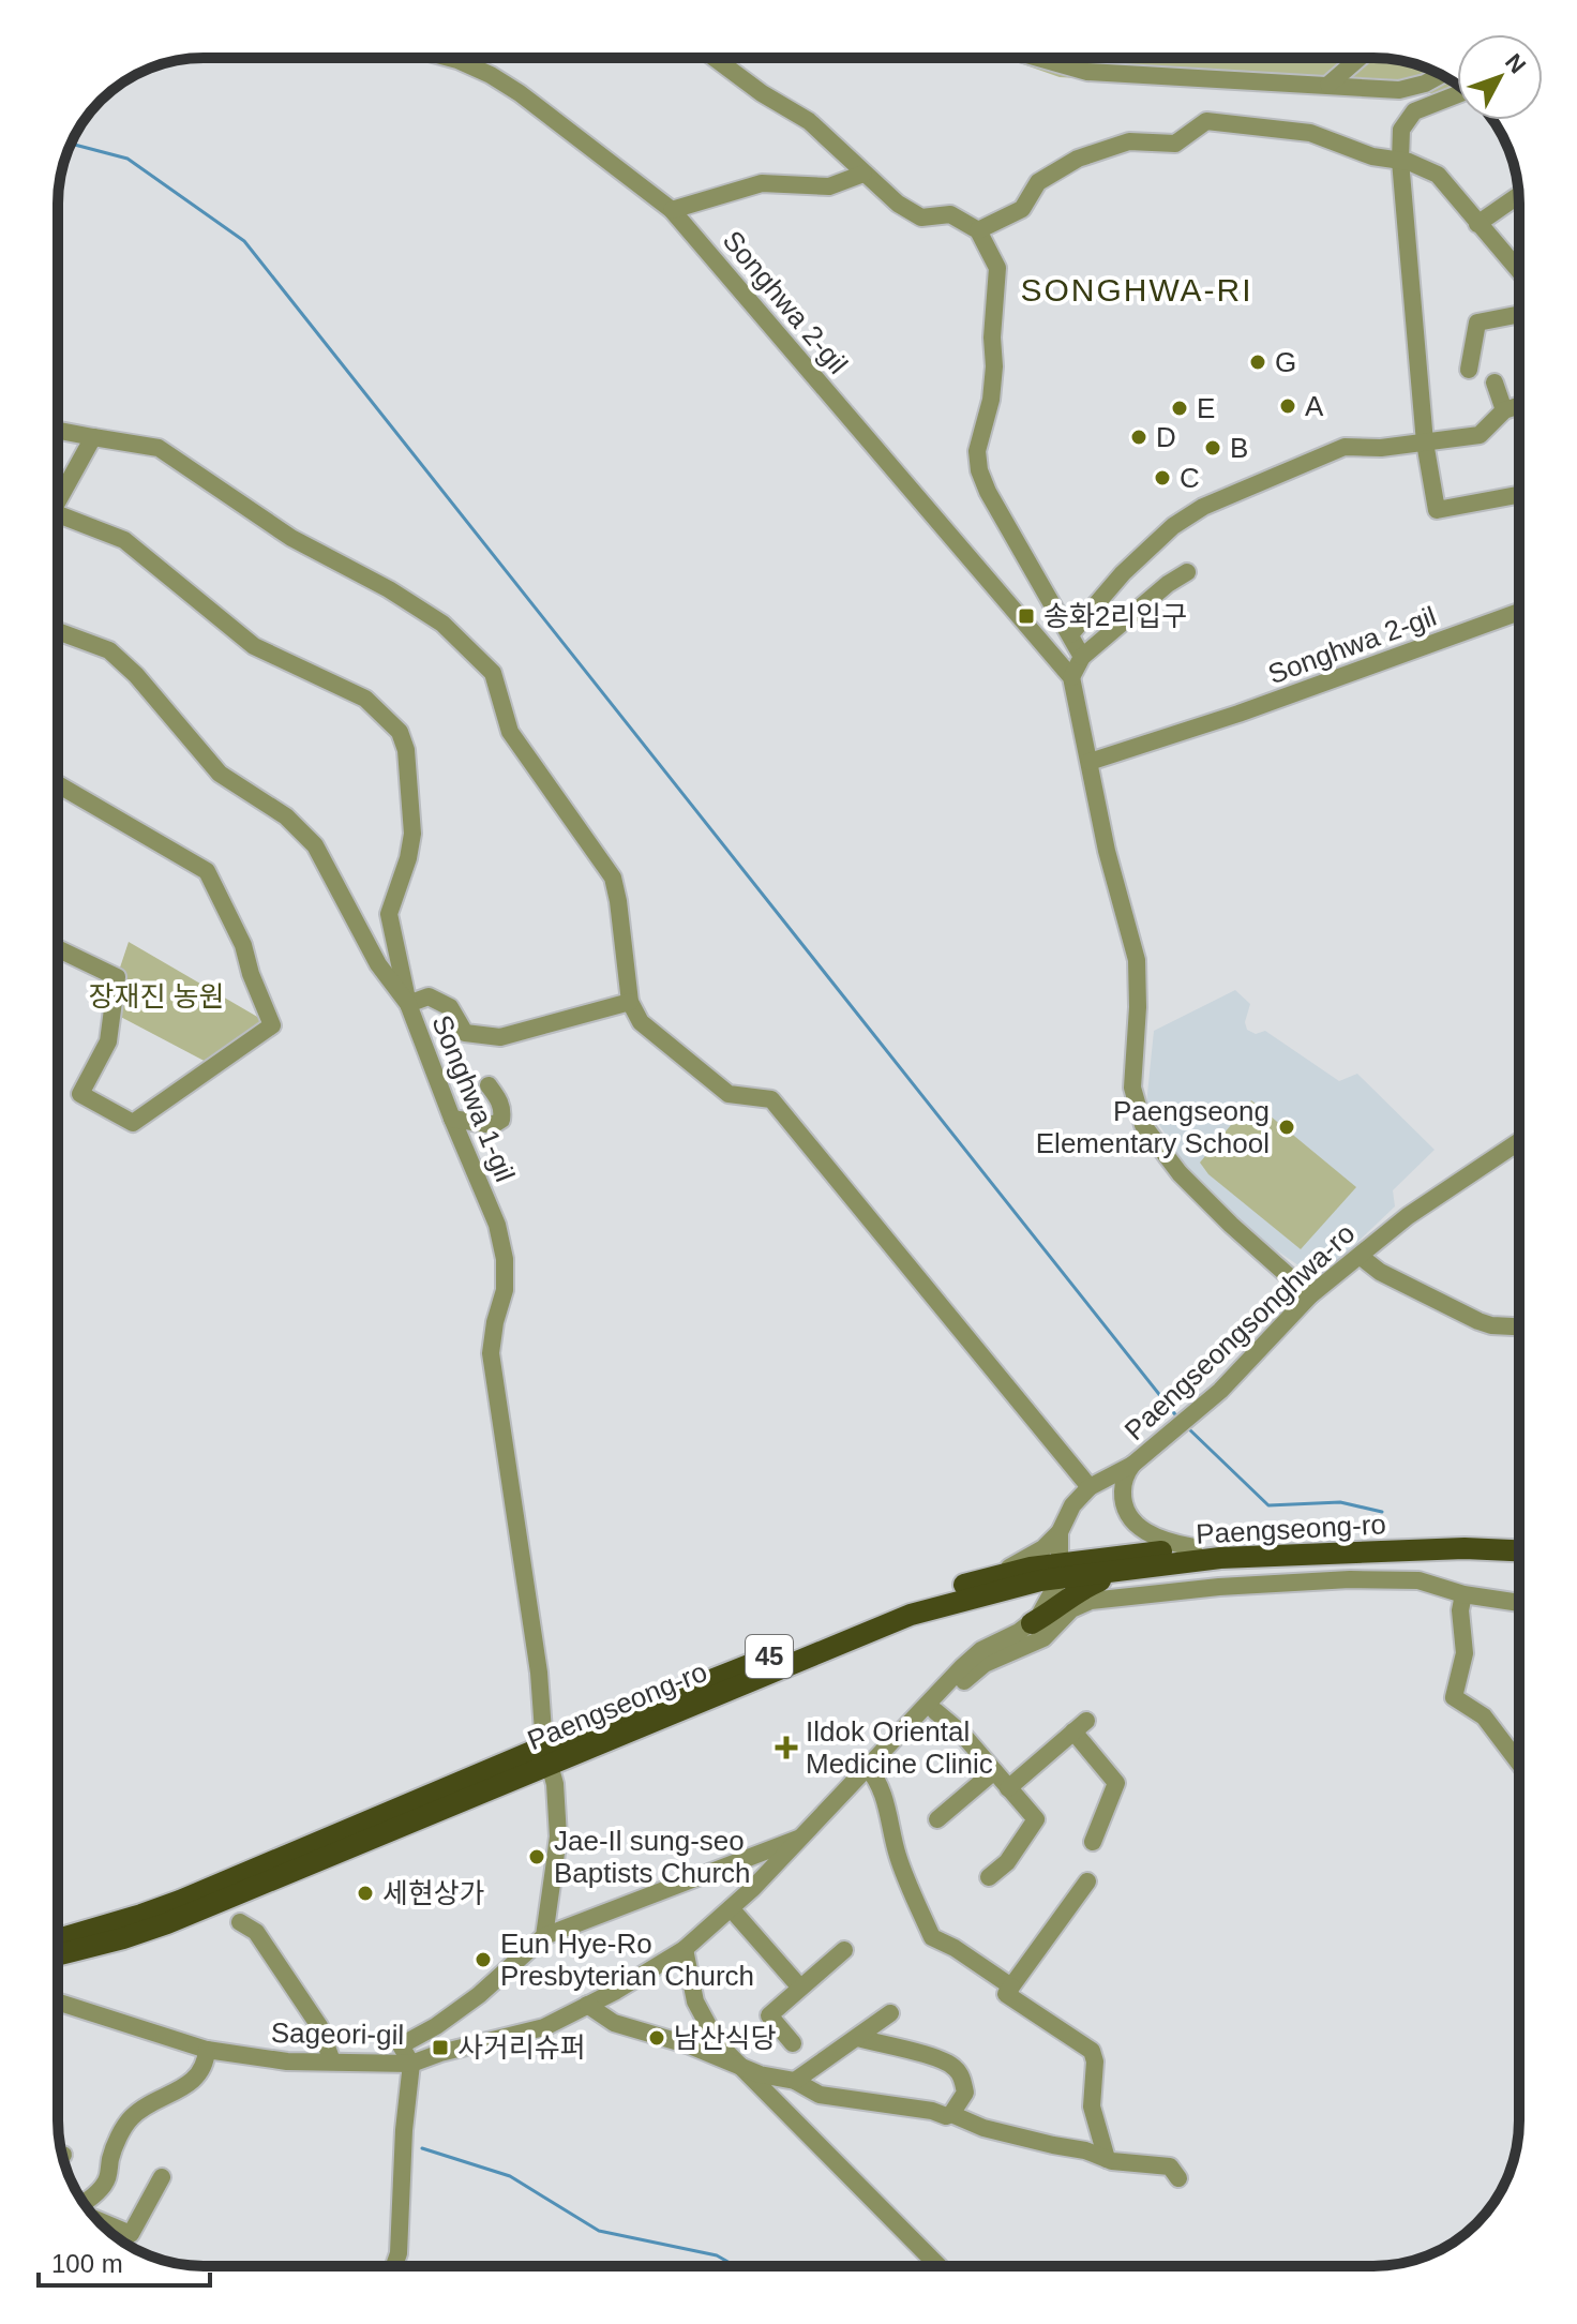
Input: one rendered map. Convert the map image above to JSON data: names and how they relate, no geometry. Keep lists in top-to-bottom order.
{
  "streets": {
    "main road": ["Paengseong-ro", "45"],
    "street": [
      "Songhwa 2-gil",
      "Songhwa 1-gil",
      "Paengseongsonghwa-ro",
      "Sageori-gil"
    ]
  },
  "crossings": [
    ["Songhwa 2-gil", "Paengseongsonghwa-ro"],
    ["Songhwa 1-gil", "Paengseong-ro"]
  ],
  "districts": ["SONGHWA-RI"],
  "parks": ["장재진 농원"],
  "places": {
    "other": [
      "G",
      "A",
      "E",
      "D",
      "B",
      "C",
      "Paengseong Elementary School",
      "Jae-Il sung-seo Baptists Church",
      "세현상가",
      "Eun Hye-Ro Presbyterian Church",
      "남산식당"
    ],
    "transit": ["송화2리입구", "사거리슈퍼"],
    "health": ["Ildok Oriental Medicine Clinic"]
  },
  "scale_bar": "100 m",
  "north": "top right"
}
